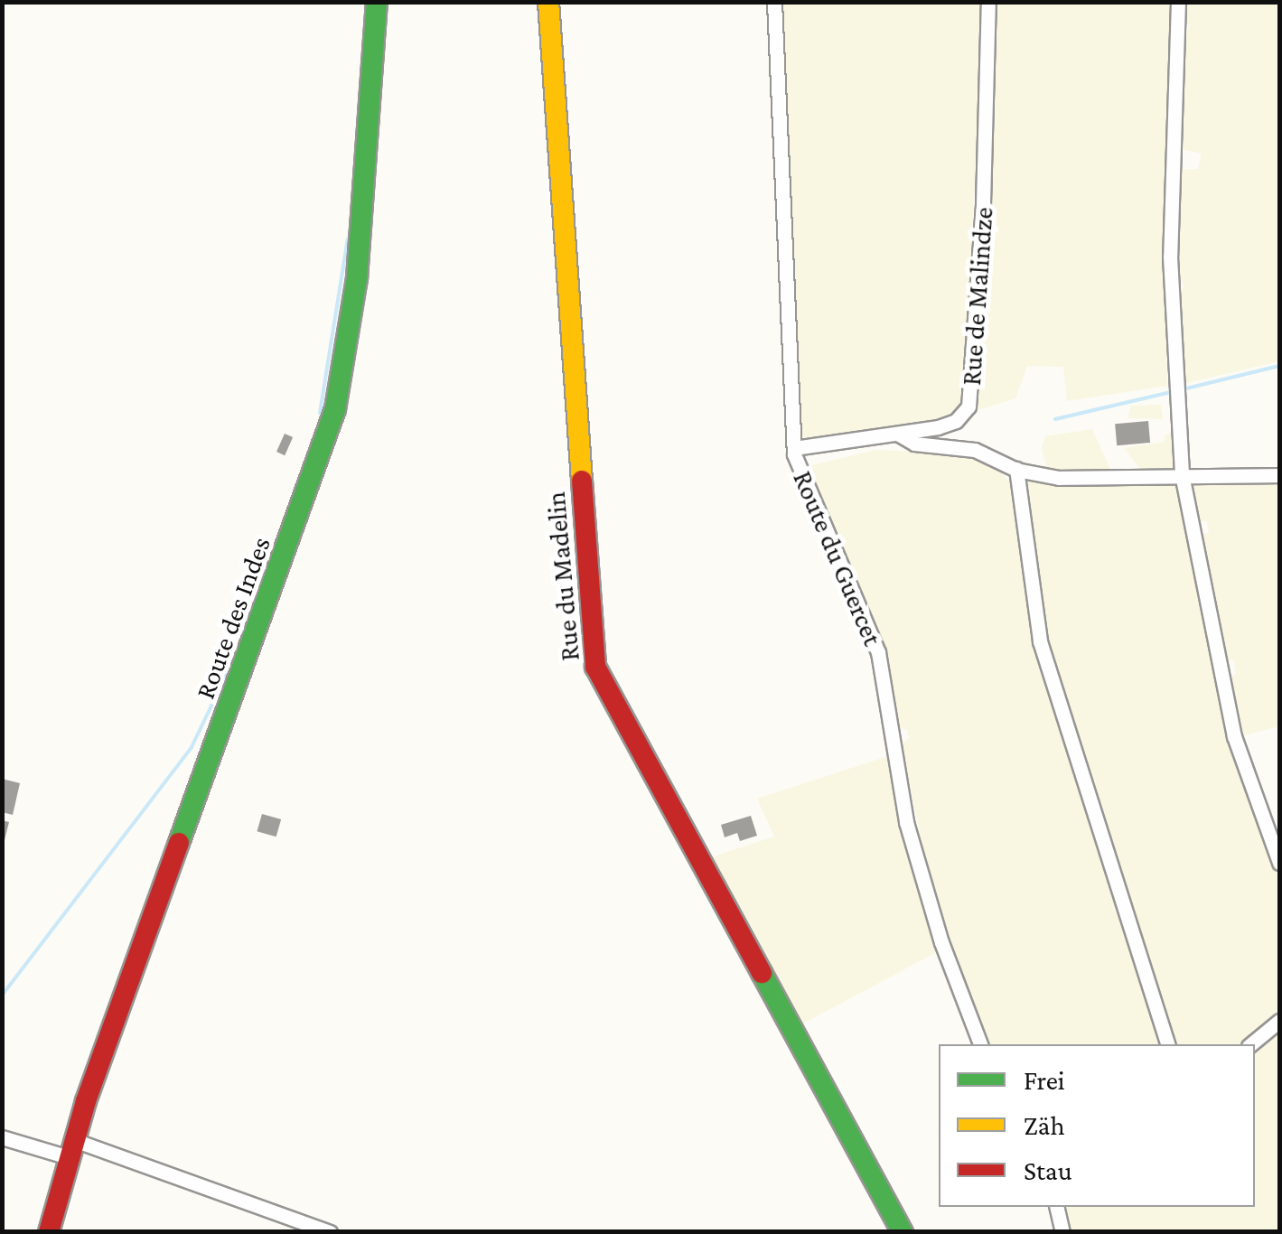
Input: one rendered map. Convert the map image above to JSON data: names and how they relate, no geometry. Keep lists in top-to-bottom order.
{
  "streets": {
    "street": [
      "Rue de Malindze",
      "Route du Guercet",
      "Rue du Madelin",
      "Route des Indes"
    ]
  },
  "crossings": [
    ["Rue de Malindze", "Route du Guercet"]
  ],
  "legend": ["Frei", "Zäh", "Stau"]
}
